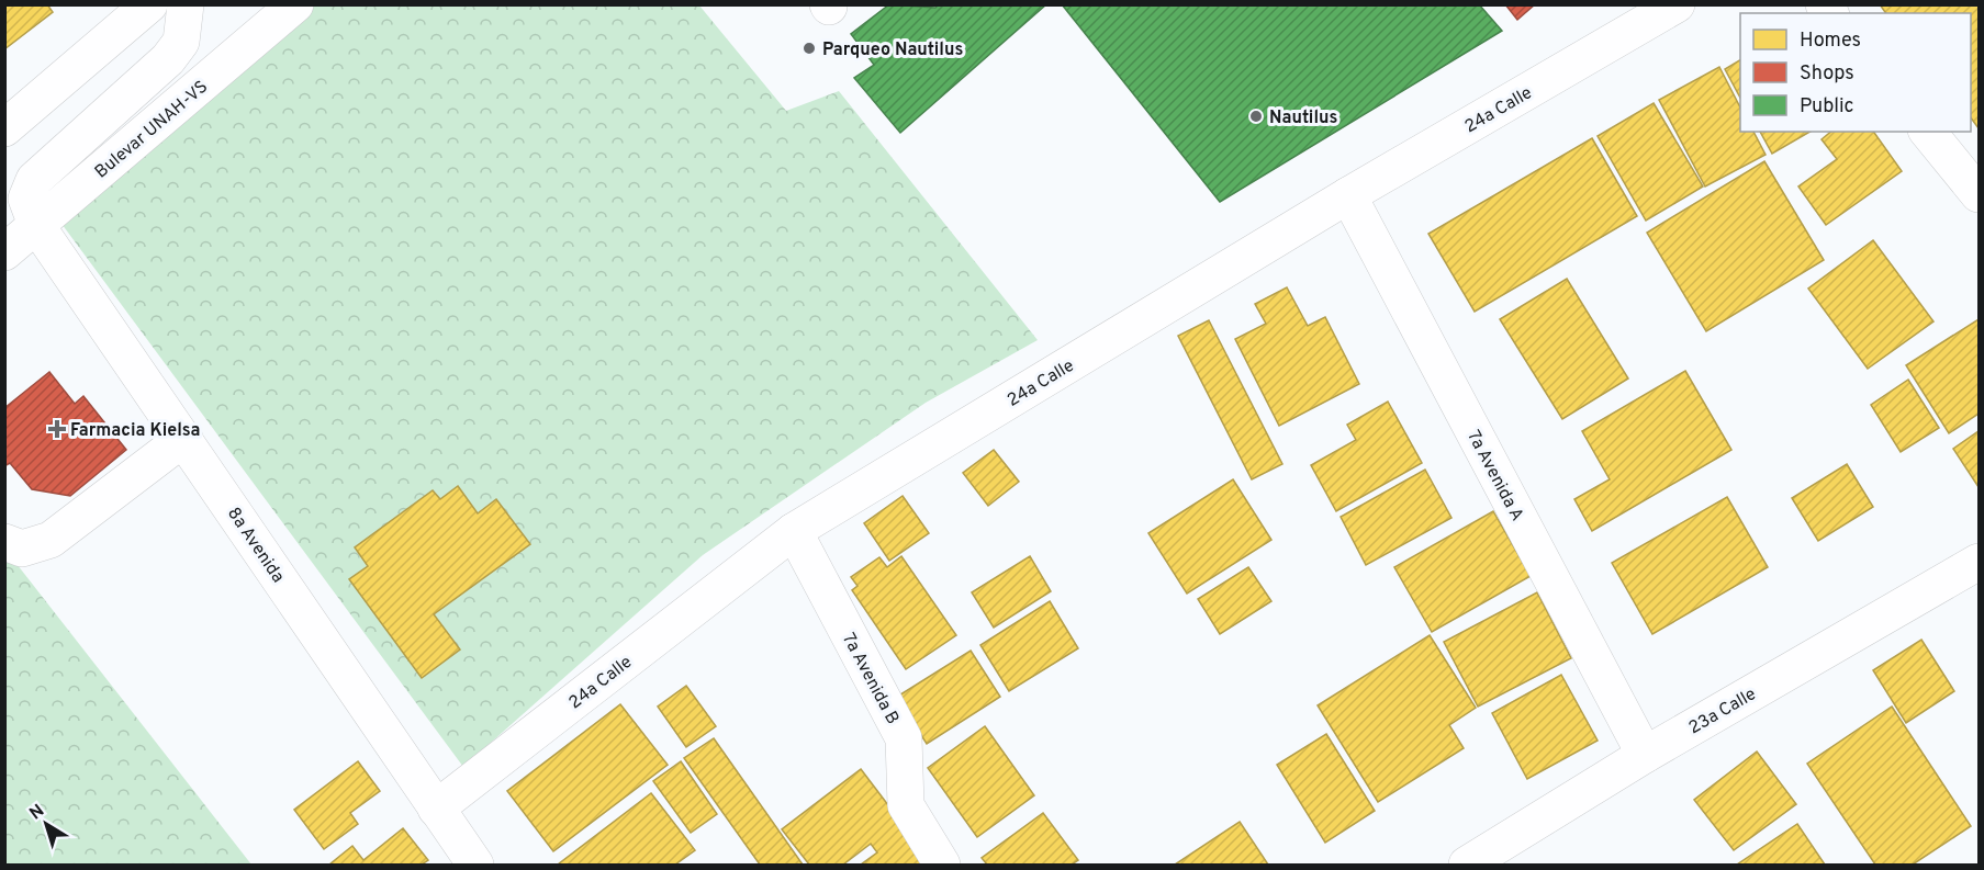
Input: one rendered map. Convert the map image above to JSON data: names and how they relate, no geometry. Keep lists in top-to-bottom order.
{
  "streets": {
    "street": [
      "24a Calle",
      "Bulevar UNAH-VS",
      "7a Avenida A",
      "8a Avenida",
      "7a Avenida B",
      "23a Calle"
    ]
  },
  "crossings": [
    ["24a Calle", "7a Avenida A"],
    ["24a Calle", "8a Avenida"],
    ["24a Calle", "7a Avenida B"],
    ["Bulevar UNAH-VS", "8a Avenida"],
    ["7a Avenida A", "23a Calle"]
  ],
  "places": {
    "other": ["Parqueo Nautilus", "Nautilus"],
    "health": ["Farmacia Kielsa"]
  },
  "legend": ["Homes", "Shops", "Public"],
  "north": "top left"
}
